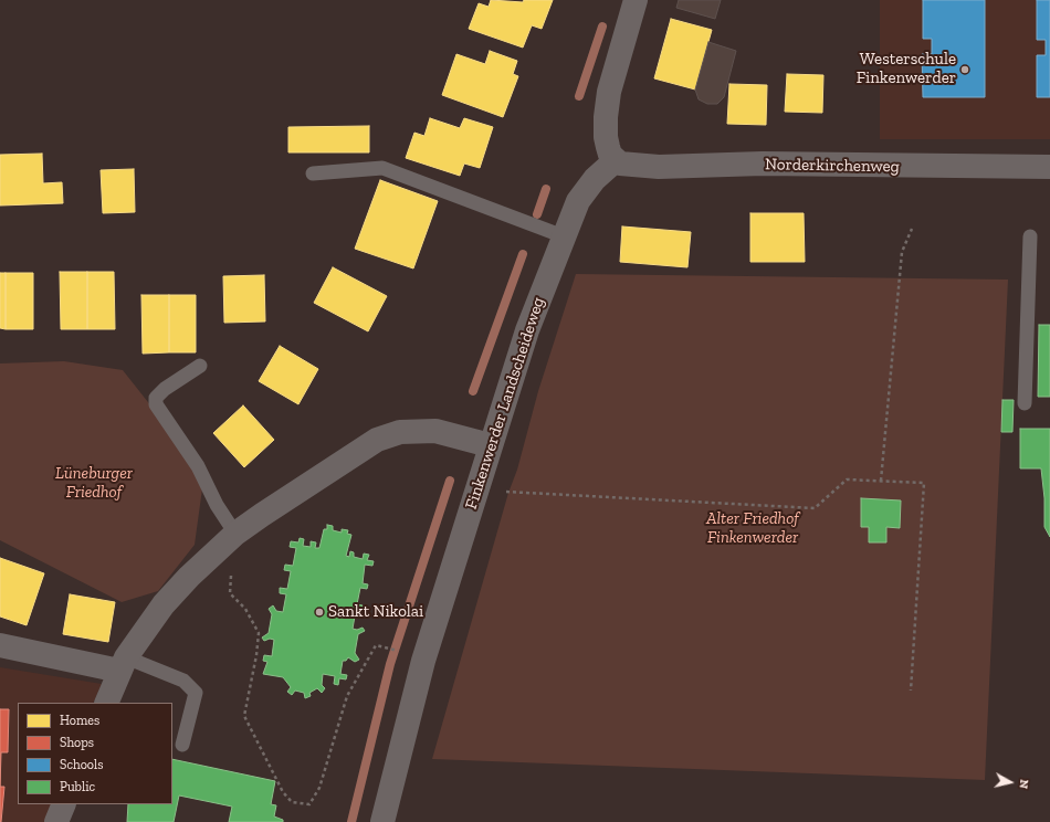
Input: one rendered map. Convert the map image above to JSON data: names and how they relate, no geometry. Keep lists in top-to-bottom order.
{
  "streets": {
    "street": ["Norderkirchenweg", "Finkenwerder Landscheideweg"]
  },
  "crossings": [
    ["Norderkirchenweg", "Finkenwerder Landscheideweg"]
  ],
  "parks": ["Lüneburger Friedhof", "Alter Friedhof Finkenwerder"],
  "places": ["Westerschule Finkenwerder", "Sankt Nikolai"],
  "legend": [
    "Homes",
    "Shops",
    "Schools",
    "Public"
  ],
  "north": "right"
}
